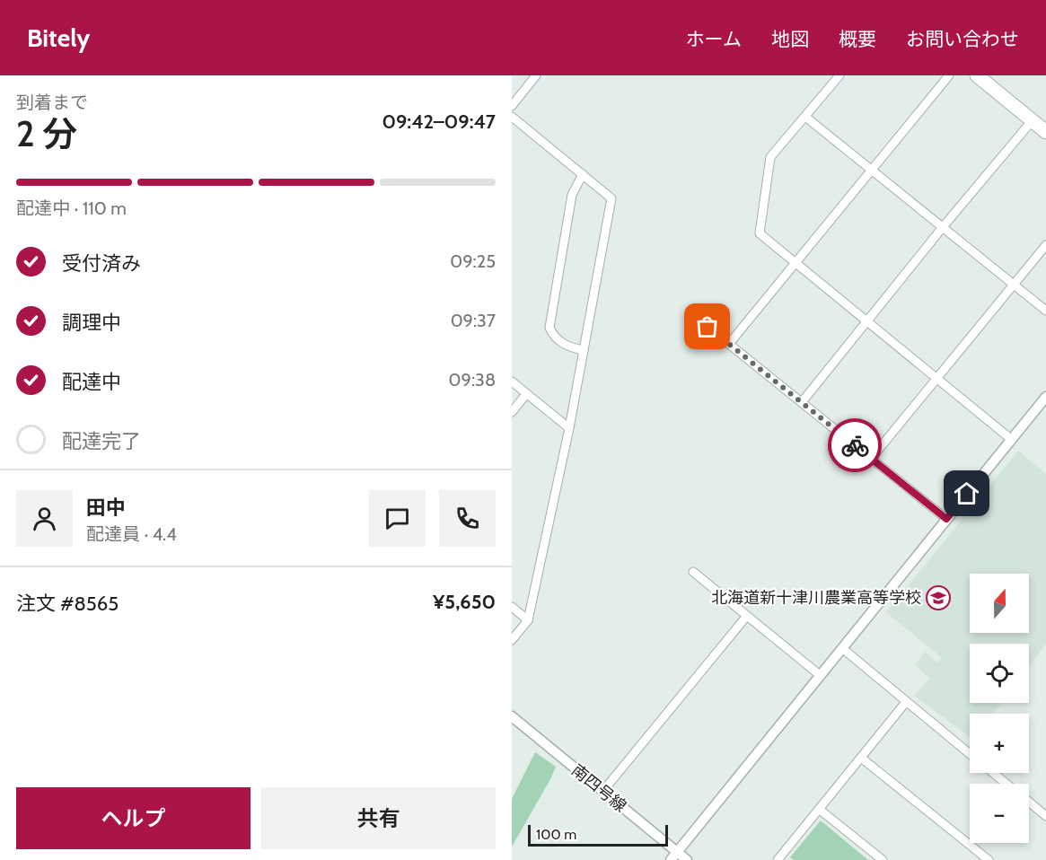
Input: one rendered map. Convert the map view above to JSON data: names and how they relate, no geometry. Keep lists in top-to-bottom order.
{
  "streets": {
    "street": ["南四号線"]
  },
  "places": {
    "school or university": ["北海道新十津川農業高等学校"]
  },
  "scale_bar": "100 m",
  "north": "top",
  "page": {
    "header": "Bitely",
    "nav": [
      "ホーム",
      "地図",
      "概要",
      "お問い合わせ"
    ],
    "heading": ["2 分", "到着まで", "09:42–09:47"],
    "panel": [
      "田中",
      "配達員 · 4.4",
      "注文 #8565",
      "¥5,650"
    ],
    "bar": "配達中 · 110 m",
    "list": [
      ["受付済み", "09:25"],
      ["調理中", "09:37"],
      ["配達中", "09:38"],
      "配達完了"
    ],
    "map_buttons": ["+", "−"],
    "buttons": ["ヘルプ", "共有"],
    "scale": "100 m"
  }
}
